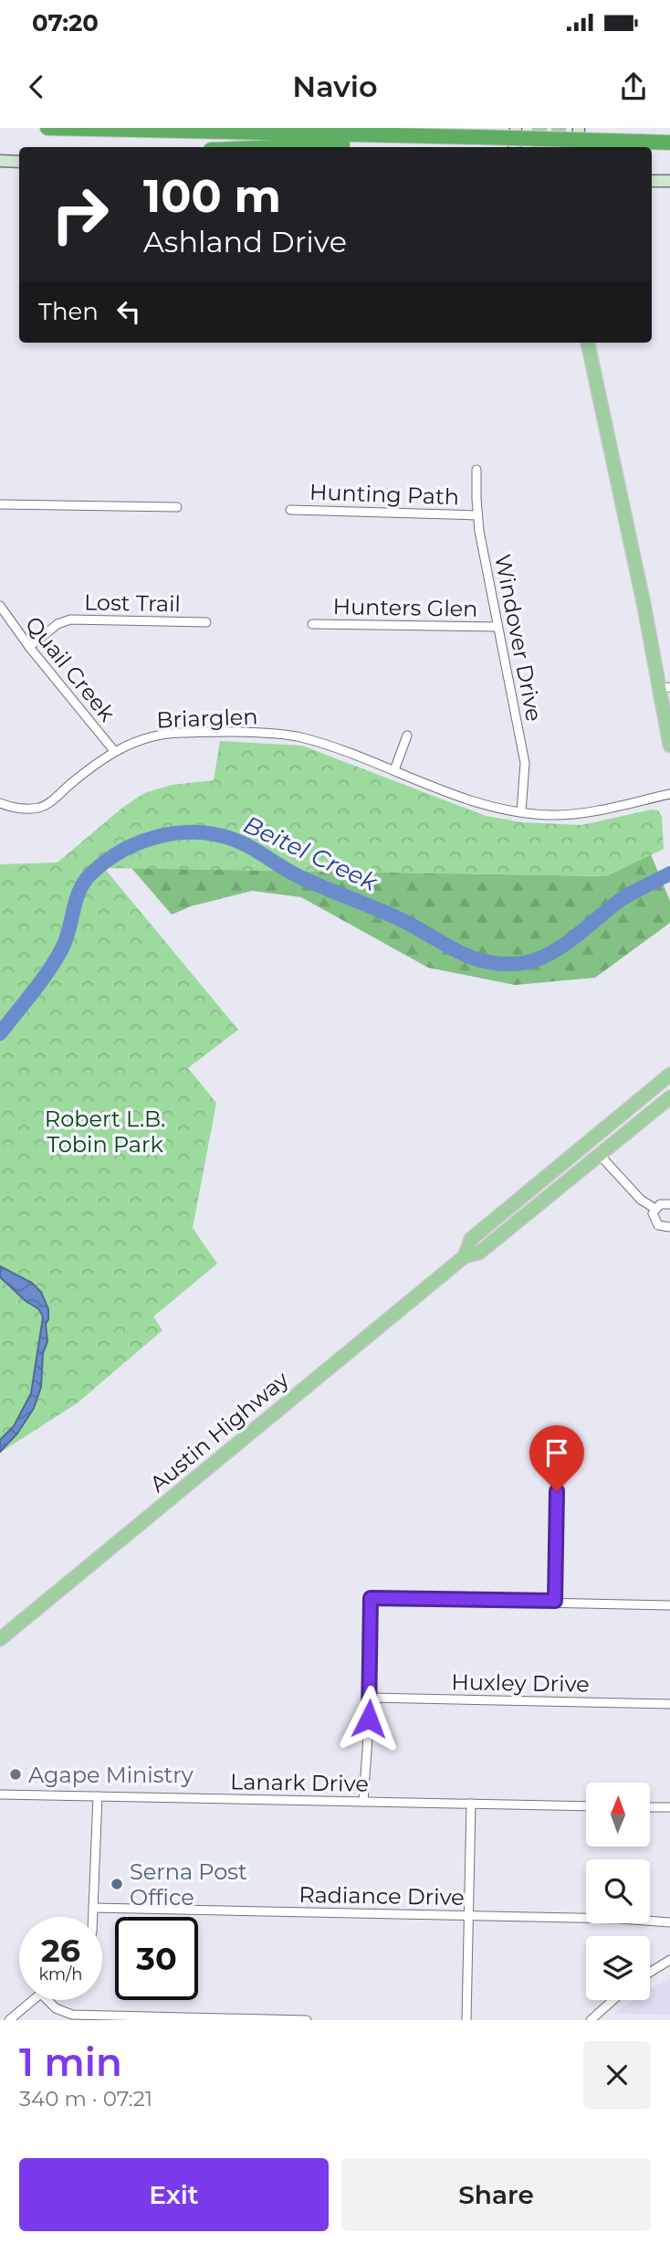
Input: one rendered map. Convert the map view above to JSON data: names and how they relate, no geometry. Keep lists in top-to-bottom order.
{
  "streets": {
    "main road": ["Austin Highway"],
    "street": [
      "Hunting Path",
      "Lost Trail",
      "Hunters Glen",
      "Windover Drive",
      "Quail Creek",
      "Briarglen",
      "Huxley Drive",
      "Lanark Drive",
      "Radiance Drive"
    ]
  },
  "crossings": [
    ["Hunting Path", "Windover Drive"],
    ["Lost Trail", "Quail Creek"],
    ["Hunters Glen", "Windover Drive"],
    ["Windover Drive", "Briarglen"],
    ["Quail Creek", "Briarglen"]
  ],
  "water": ["Beitel Creek"],
  "parks": ["Robert L.B. Tobin Park"],
  "places": ["Agape Ministry", "Serna Post Office"],
  "north": "top",
  "page": {
    "status": "07:20",
    "header": "Navio",
    "turn": ["100 m", "Ashland Drive"],
    "then": "Then",
    "speed": "26 km/h",
    "limit": "30",
    "heading": ["1 min", "340 m · 07:21"],
    "buttons": ["Exit", "Share"]
  }
}
